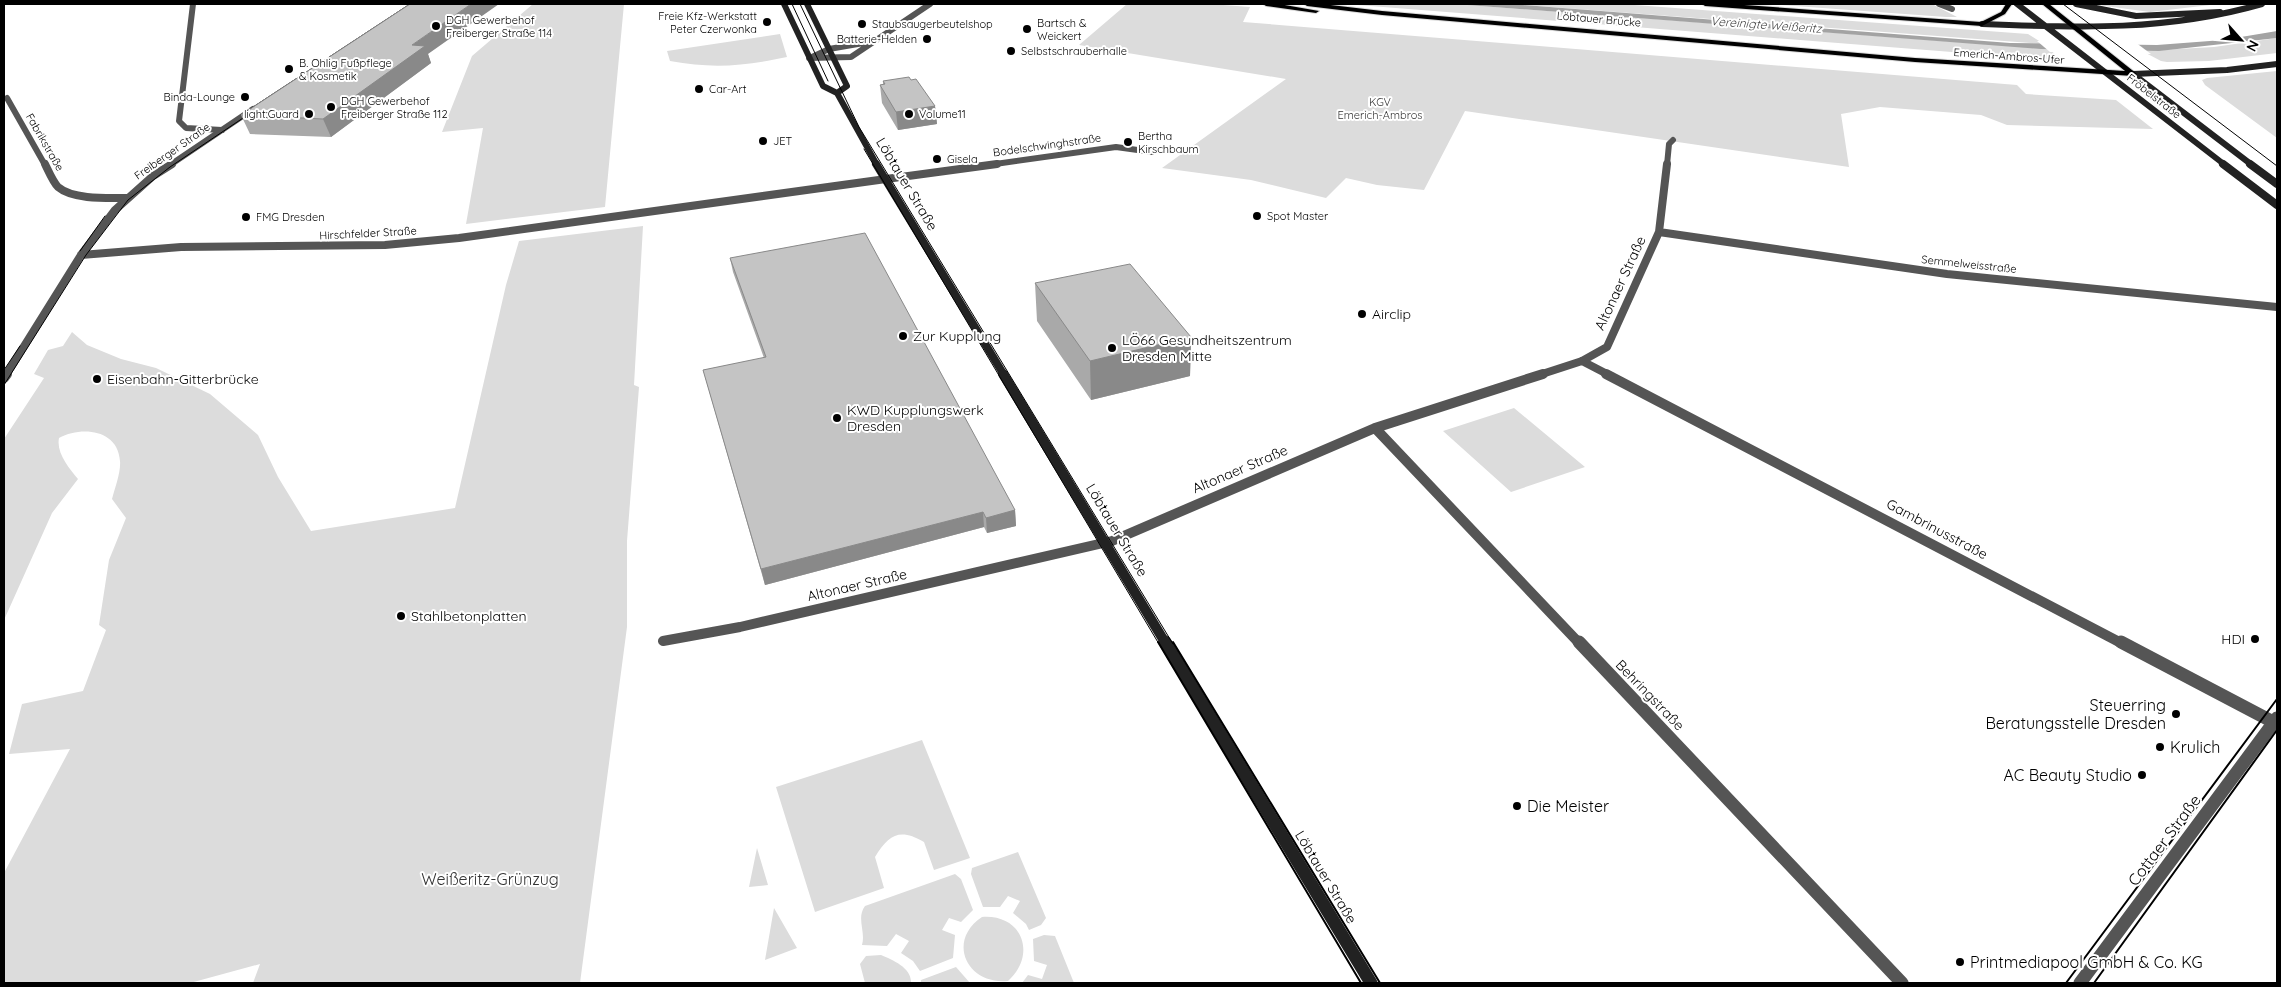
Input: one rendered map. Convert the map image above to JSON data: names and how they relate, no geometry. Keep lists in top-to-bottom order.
{
  "streets": {
    "main road": [
      "Löbtauer Brücke",
      "Emerich-Ambros-Ufer",
      "Fröbelstraße",
      "Löbtauer Straße"
    ],
    "street": [
      "Fabrikstraße",
      "Bodelschwinghstraße",
      "Freiberger Straße",
      "Hirschfelder Straße",
      "Semmelweisstraße",
      "Altonaer Straße",
      "Gambrinusstraße",
      "Behringstraße",
      "Cottaer Straße"
    ]
  },
  "crossings": [
    ["Löbtauer Brücke", "Emerich-Ambros-Ufer"],
    ["Emerich-Ambros-Ufer", "Fröbelstraße"],
    ["Fabrikstraße", "Freiberger Straße"],
    ["Bodelschwinghstraße", "Löbtauer Straße"],
    ["Bodelschwinghstraße", "Hirschfelder Straße"],
    ["Freiberger Straße", "Hirschfelder Straße"],
    ["Löbtauer Straße", "Altonaer Straße"],
    ["Semmelweisstraße", "Altonaer Straße"],
    ["Altonaer Straße", "Gambrinusstraße"],
    ["Altonaer Straße", "Behringstraße"],
    ["Gambrinusstraße", "Cottaer Straße"]
  ],
  "water": ["Vereinigte Weißeritz"],
  "parks": ["KGV Emerich-Ambros", "Weißeritz-Grünzug"],
  "places": [
    "Freie Kfz-Werkstatt Peter Czerwonka",
    "Staubsaugerbeutelshop",
    "DGH Gewerbehof Freiberger Straße 114",
    "Bartsch & Weickert",
    "Batterie-Helden",
    "Selbstschrauberhalle",
    "B. Ohlig Fußpflege & Kosmetik",
    "Car-Art",
    "Binda-Lounge",
    "DGH Gewerbehof Freiberger Straße 112",
    "light:Guard",
    "Volume11",
    "JET",
    "Bertha Kirschbaum",
    "Gisela",
    "Spot Master",
    "FMG Dresden",
    "Airclip",
    "Zur Kupplung",
    "LÖ66 Gesundheitszentrum Dresden Mitte",
    "Eisenbahn-Gitterbrücke",
    "KWD Kupplungswerk Dresden",
    "Stahlbetonplatten",
    "HDI",
    "Steuerring Beratungsstelle Dresden",
    "Krulich",
    "AC Beauty Studio",
    "Die Meister",
    "Printmediapool GmbH & Co. KG"
  ],
  "north": "bottom right"
}
